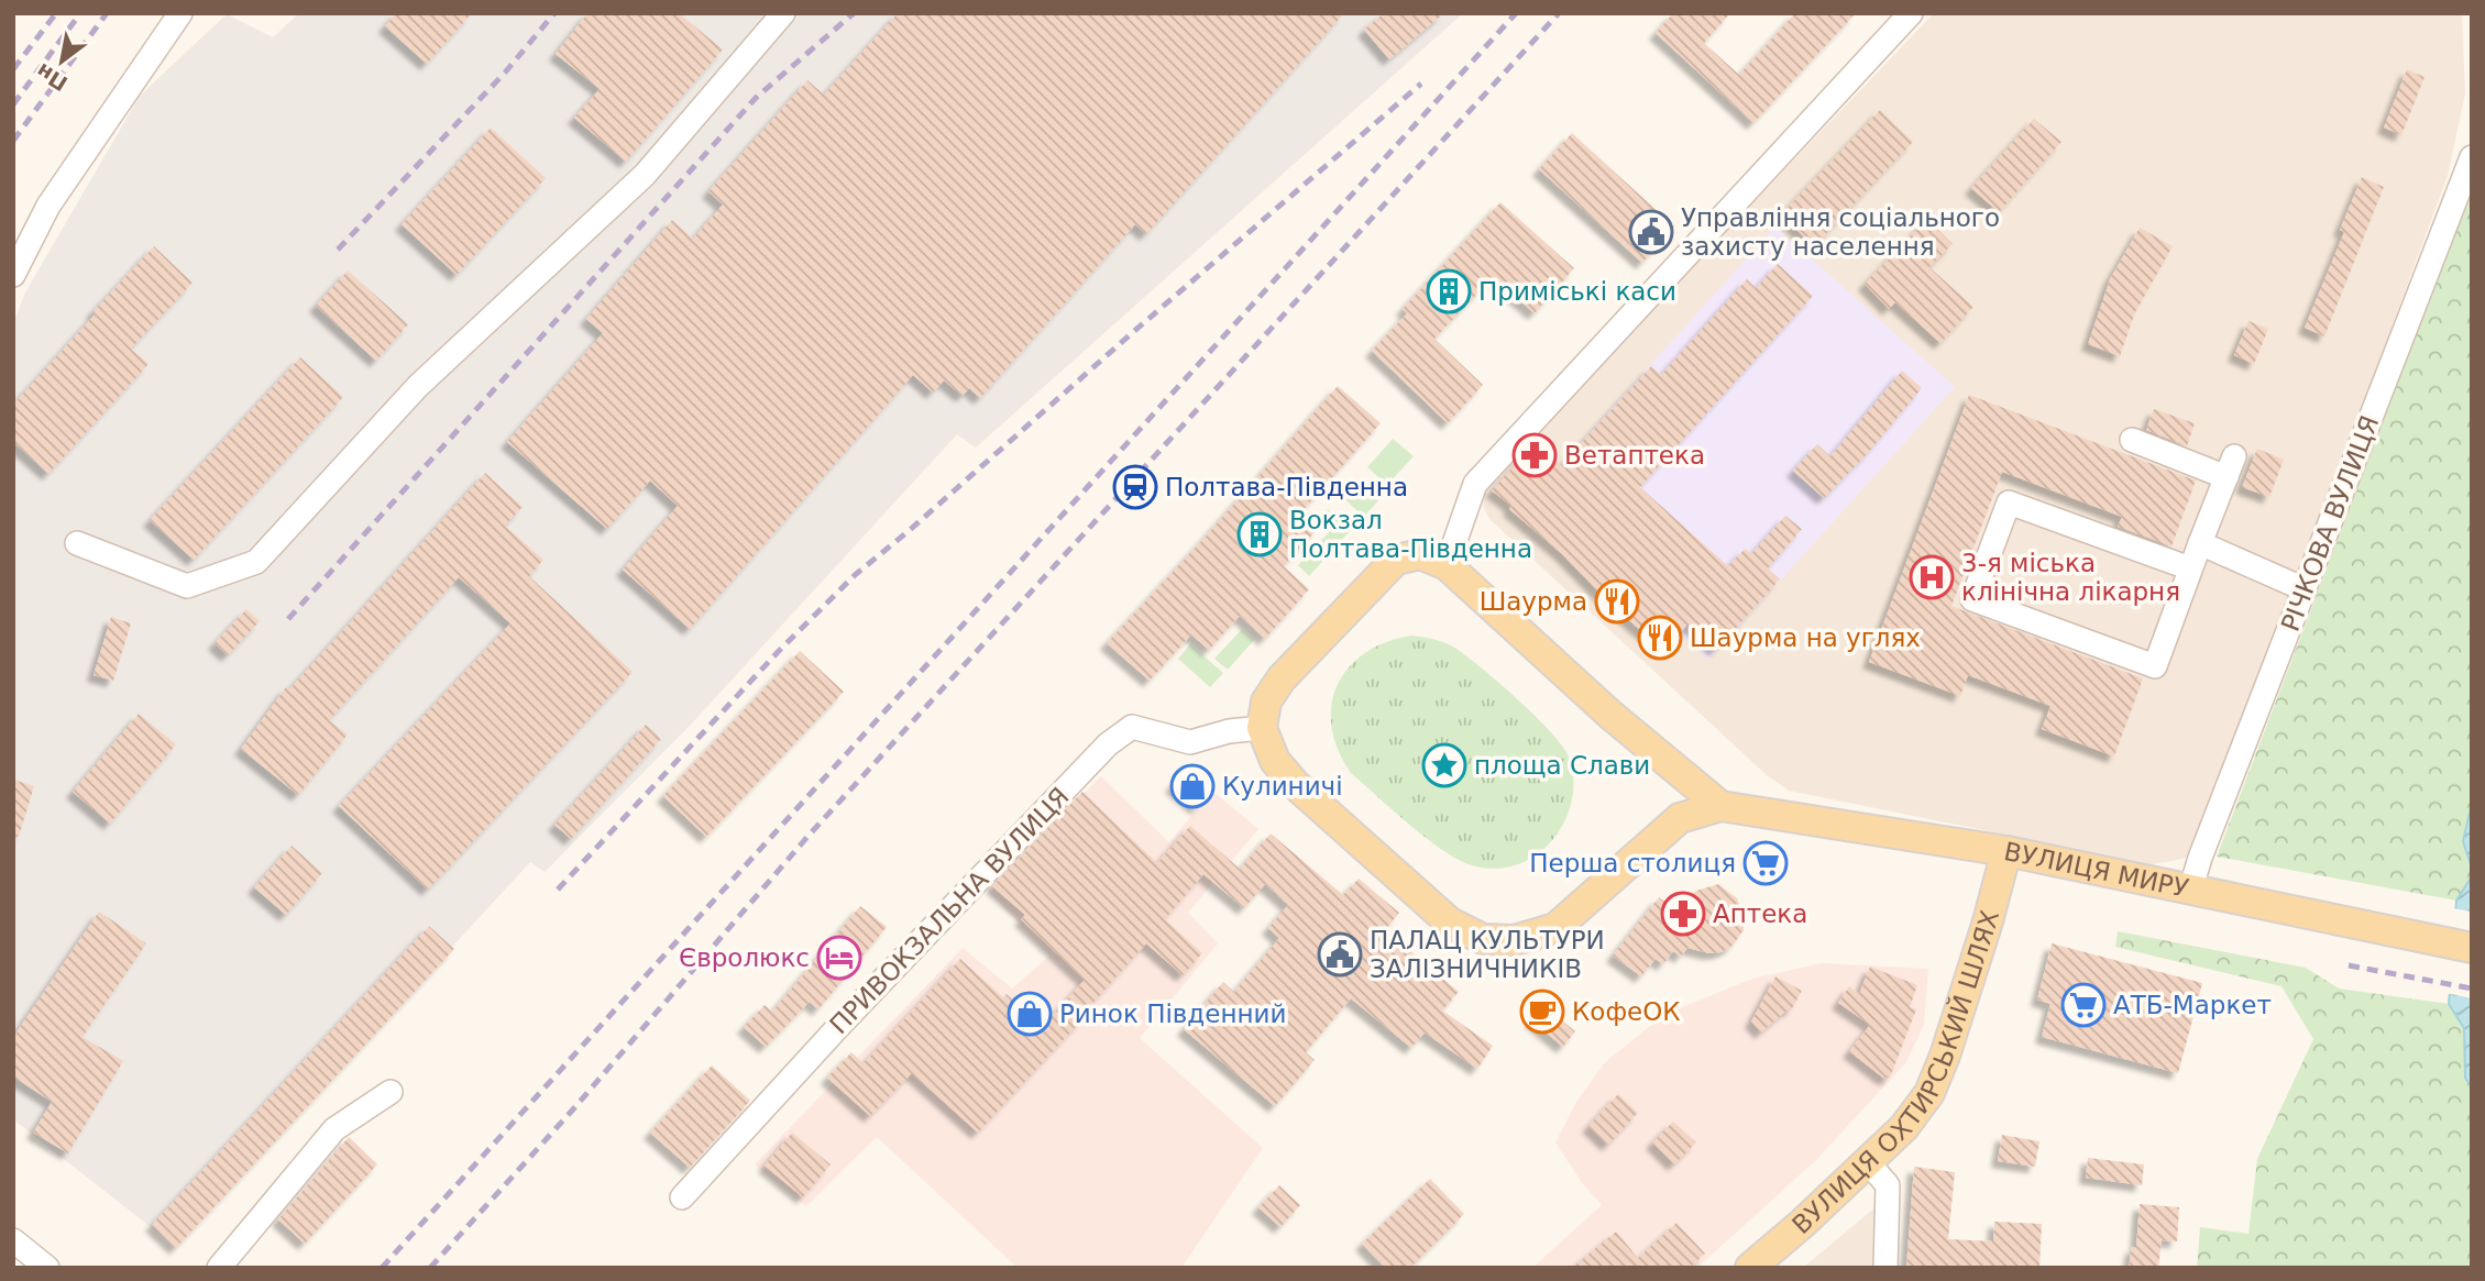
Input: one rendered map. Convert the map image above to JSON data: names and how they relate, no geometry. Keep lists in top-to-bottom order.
{
  "streets": {
    "main road": ["ВУЛИЦЯ МИРУ", "ВУЛИЦЯ ОХТИРСЬКИЙ ШЛЯХ"],
    "street": ["РІЧКОВА ВУЛИЦЯ", "ПРИВОКЗАЛЬНА ВУЛИЦЯ"]
  },
  "crossings": [
    ["РІЧКОВА ВУЛИЦЯ", "ВУЛИЦЯ МИРУ"],
    ["ВУЛИЦЯ МИРУ", "ВУЛИЦЯ ОХТИРСЬКИЙ ШЛЯХ"]
  ],
  "places": {
    "public building": ["Управління соціального захисту населення", "ПАЛАЦ КУЛЬТУРИ ЗАЛIЗНИЧНИКIВ"],
    "building": ["Приміські каси", "Вокзал Полтава-Південна"],
    "pharmacy": ["Ветаптека", "Аптека"],
    "station": ["Полтава-Південна"],
    "hospital": ["3-я міська клінічна лікарня"],
    "restaurant": ["Шаурма", "Шаурма на углях"],
    "place": ["площа Слави"],
    "shop": ["Кулиничі", "Ринок Південний"],
    "supermarket": ["Перша столиця", "АТБ-Маркет"],
    "hotel": ["Євролюкс"],
    "cafe": ["КофеОК"]
  },
  "north": "bottom left"
}
